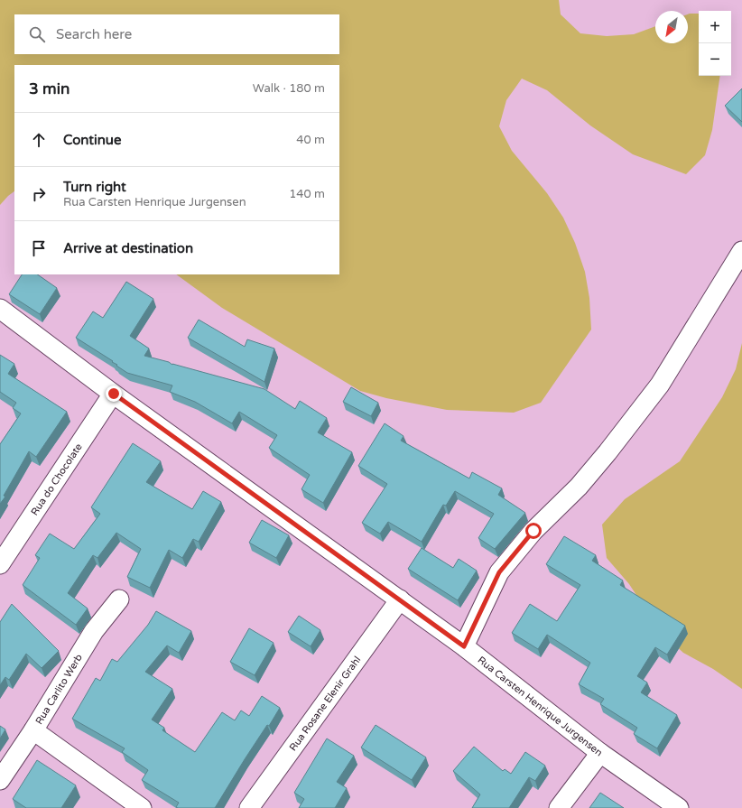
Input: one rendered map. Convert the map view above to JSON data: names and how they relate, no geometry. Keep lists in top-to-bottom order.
{
  "streets": {
    "street": [
      "Rua do Chocolate",
      "Rua Carlito Werb",
      "Rua Rosane Elenir Grahl",
      "Rua Carsten Henrique Jurgensen"
    ]
  },
  "crossings": [
    ["Rua do Chocolate", "Rua Carsten Henrique Jurgensen"],
    ["Rua Rosane Elenir Grahl", "Rua Carsten Henrique Jurgensen"]
  ],
  "north": "bottom left",
  "page": {
    "map_buttons": ["+", "−"],
    "search": "Search here",
    "heading": ["3 min", "Walk · 180 m"],
    "list": [
      ["Continue", "40 m"],
      ["Turn right", "Rua Carsten Henrique Jurgensen", "140 m"],
      "Arrive at destination"
    ]
  }
}
